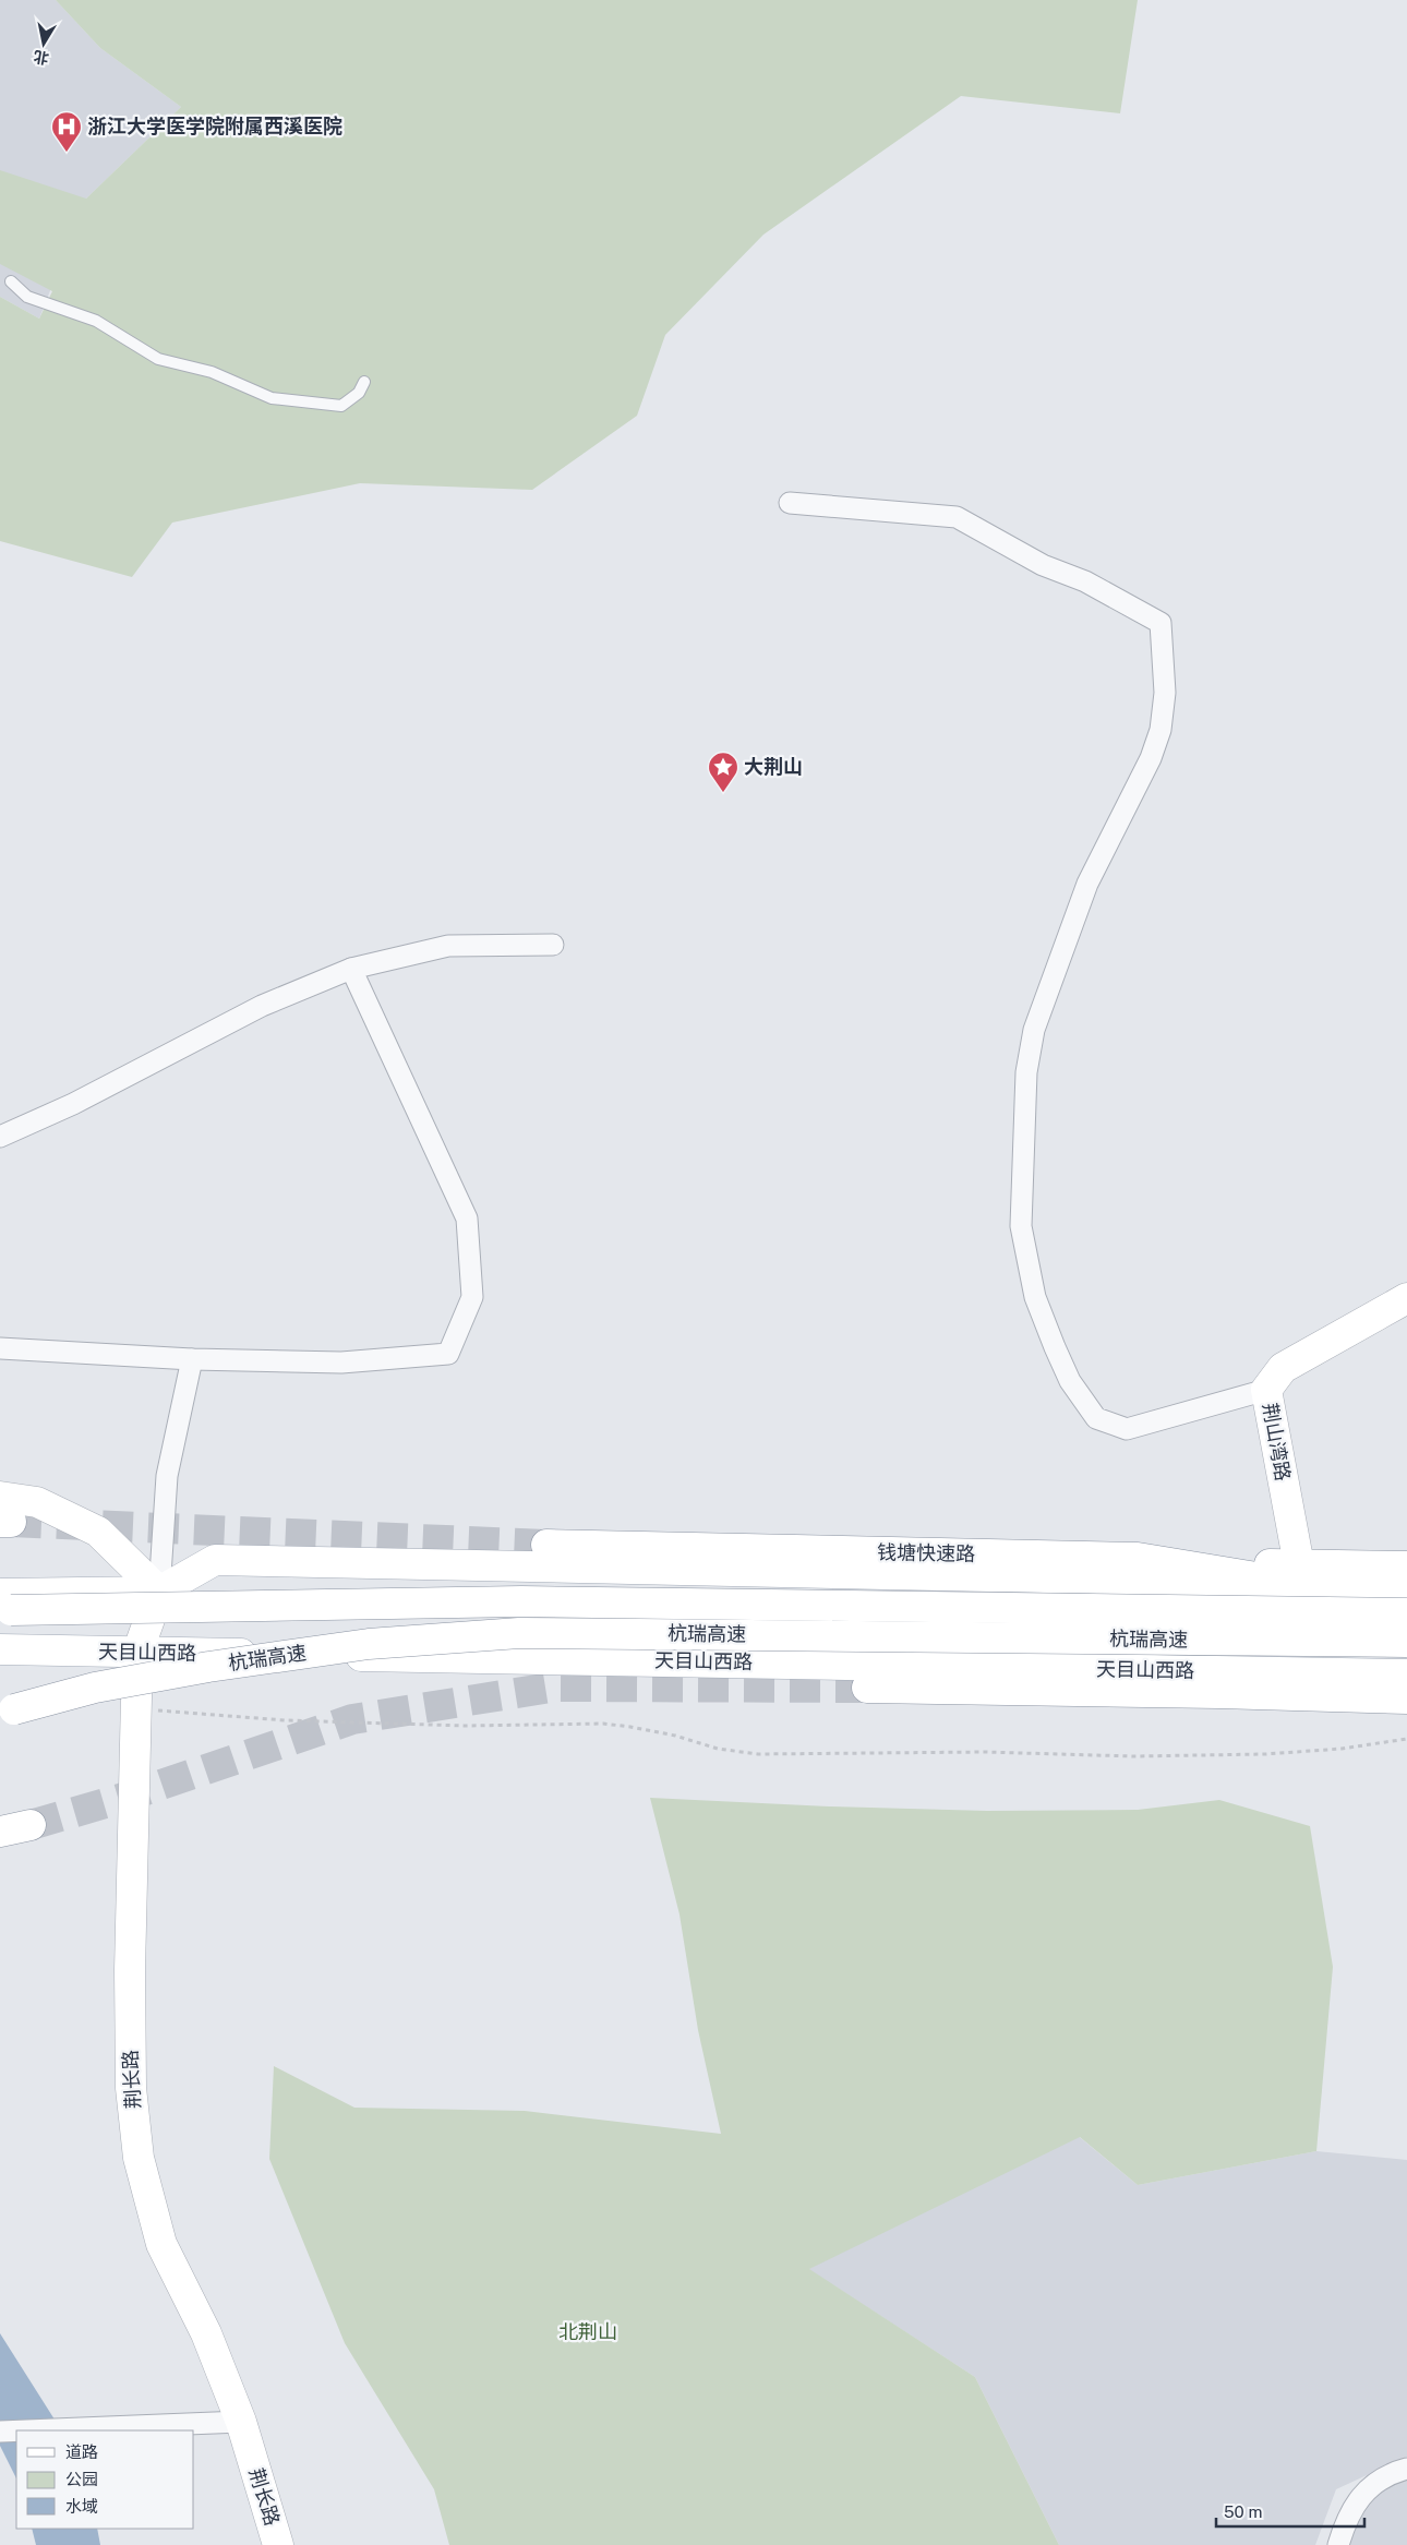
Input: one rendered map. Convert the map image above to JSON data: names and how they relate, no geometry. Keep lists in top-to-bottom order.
{
  "streets": {
    "main road": [
      "荆山湾路",
      "钱塘快速路",
      "杭瑞高速",
      "天目山西路",
      "荆长路"
    ]
  },
  "crossings": [
    ["荆山湾路", "钱塘快速路"],
    ["天目山西路", "荆长路"]
  ],
  "parks": ["北荆山"],
  "places": {
    "hospital": ["浙江大学医学院附属西溪医院"],
    "place": ["大荆山"]
  },
  "legend": ["道路", "公园", "水域"],
  "scale_bar": "50 m",
  "north": "bottom"
}
